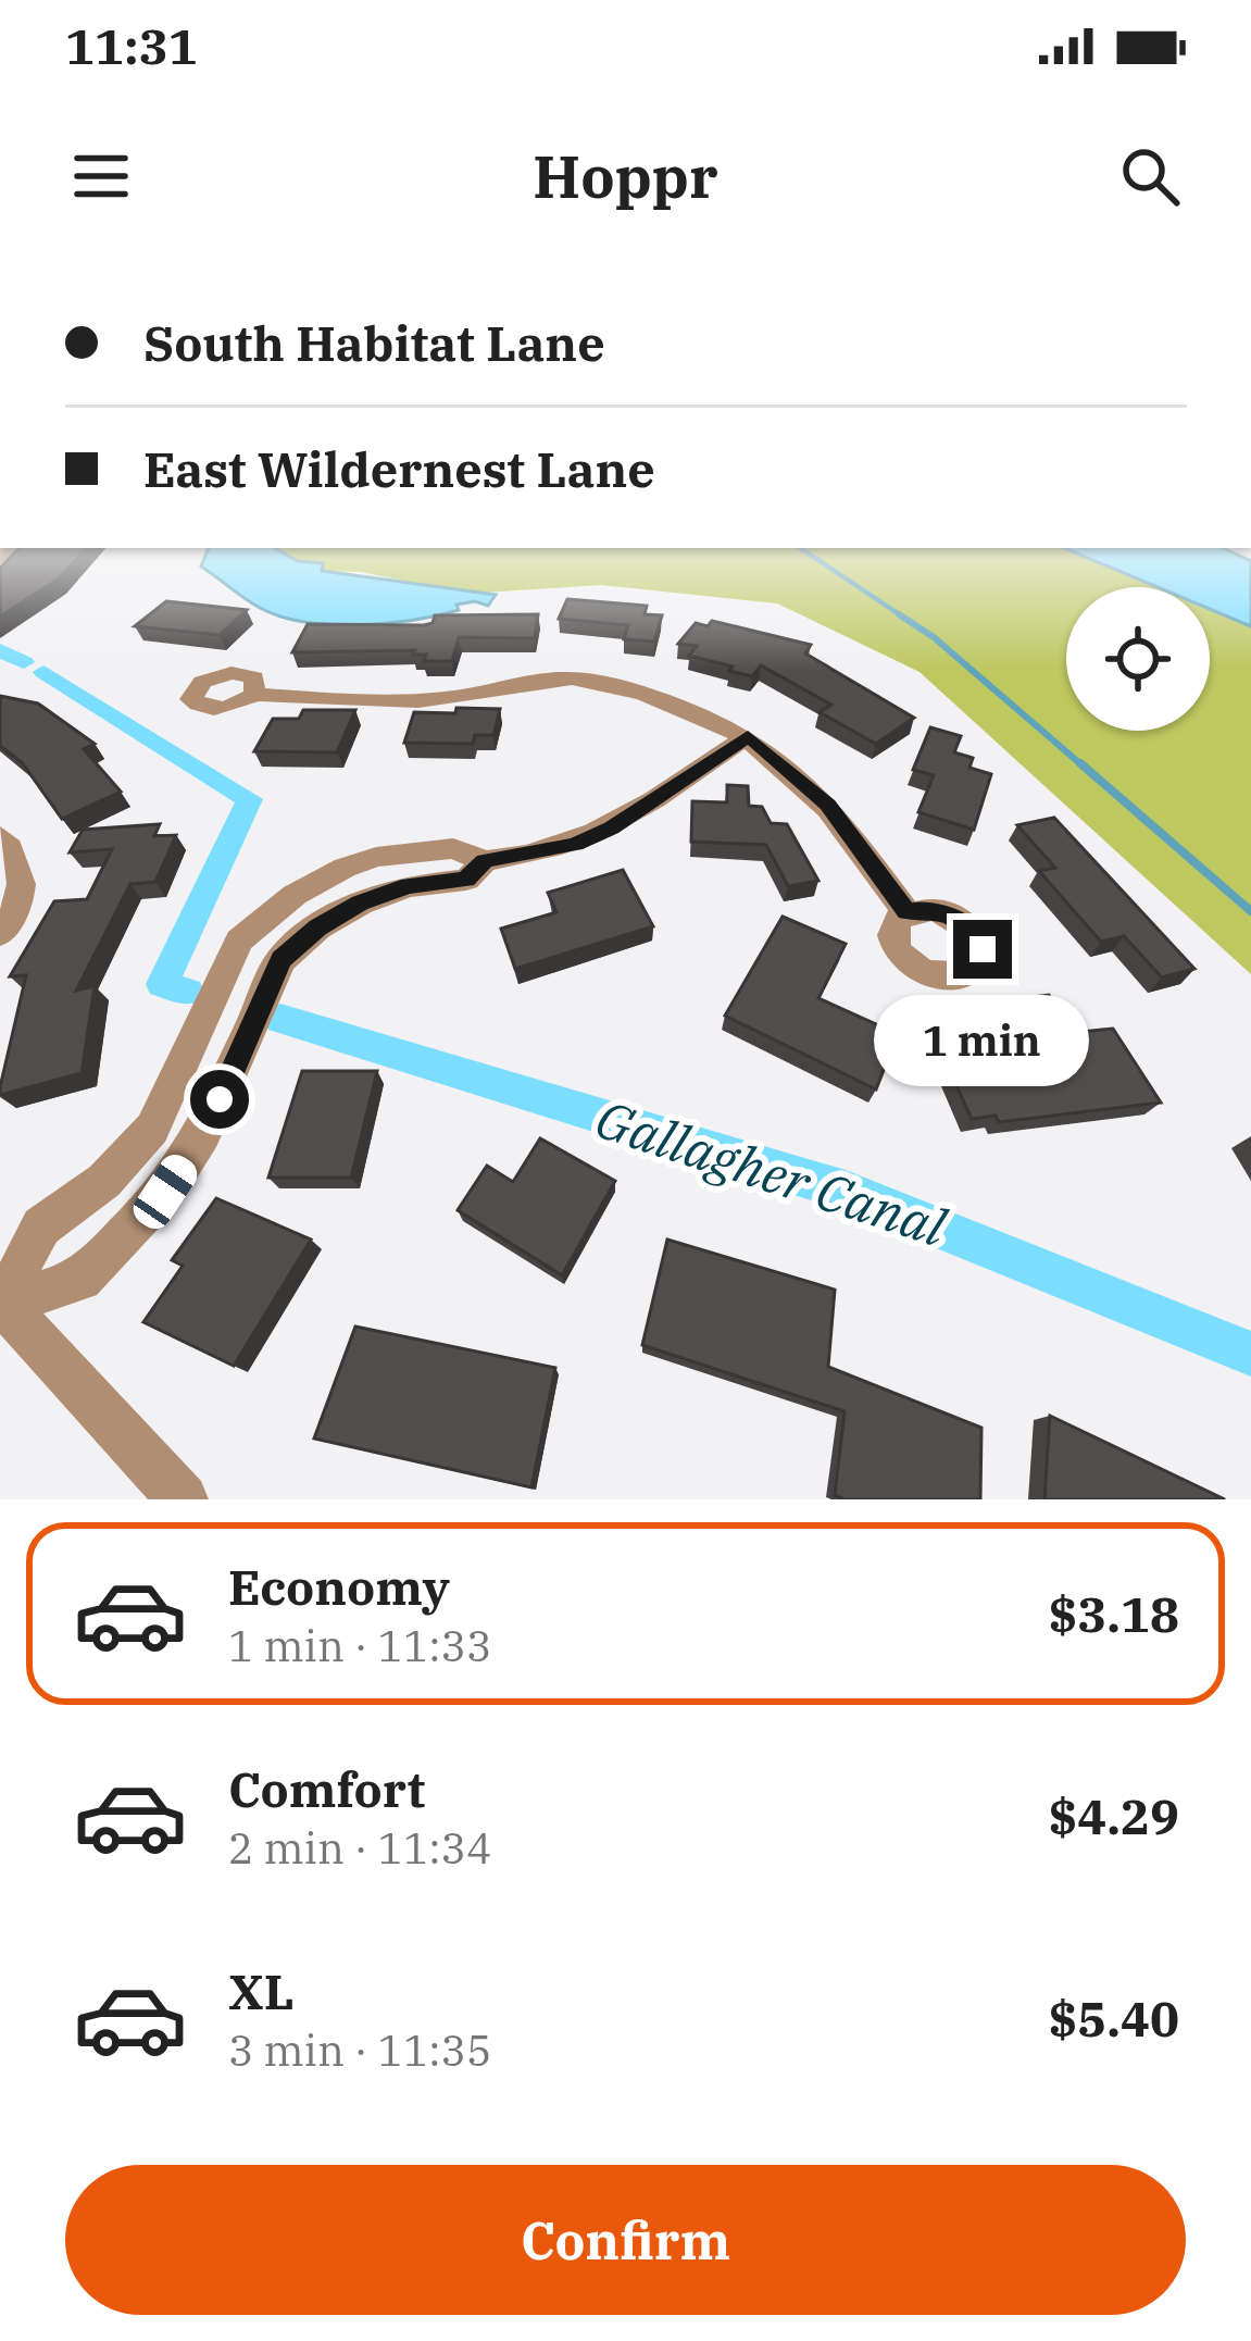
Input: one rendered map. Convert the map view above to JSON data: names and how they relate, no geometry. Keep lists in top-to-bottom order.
{
  "water": ["Gallagher Canal"],
  "page": {
    "status": "11:31",
    "header": "Hoppr",
    "banner": ["South Habitat Lane", "East Wildernest Lane"],
    "bubble": "1 min",
    "list": [
      {
        "name": "Economy",
        "note": "1 min · 11:33",
        "value": "$3.18"
      },
      {
        "name": "Comfort",
        "note": "2 min · 11:34",
        "value": "$4.29"
      },
      {
        "name": "XL",
        "note": "3 min · 11:35",
        "value": "$5.40"
      }
    ],
    "buttons": "Confirm"
  }
}
